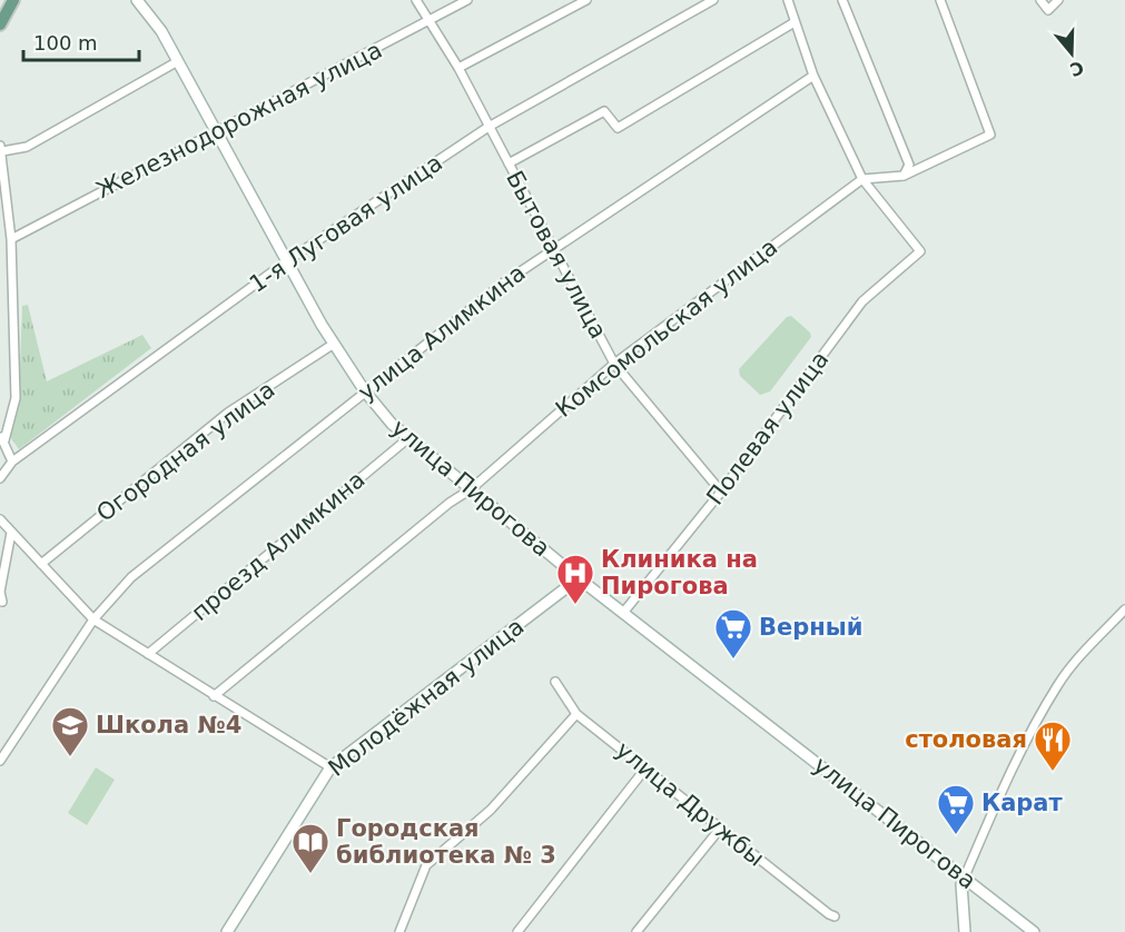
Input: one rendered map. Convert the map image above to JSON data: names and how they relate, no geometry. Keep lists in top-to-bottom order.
{
  "streets": {
    "street": [
      "Железнодорожная улица",
      "1-я Луговая улица",
      "Бытовая улица",
      "Комсомольская улица",
      "улица Алимкина",
      "Полевая улица",
      "Огородная улица",
      "улица Пирогова",
      "проезд Алимкина",
      "Молодёжная улица",
      "улица Дружбы"
    ]
  },
  "crossings": [
    ["Железнодорожная улица", "Бытовая улица"],
    ["Железнодорожная улица", "улица Пирогова"],
    ["1-я Луговая улица", "Бытовая улица"],
    ["1-я Луговая улица", "улица Пирогова"],
    ["Бытовая улица", "Комсомольская улица"],
    ["Бытовая улица", "улица Алимкина"],
    ["Бытовая улица", "Полевая улица"],
    ["Комсомольская улица", "Полевая улица"],
    ["Комсомольская улица", "улица Пирогова"],
    ["улица Алимкина", "улица Пирогова"],
    ["Полевая улица", "улица Пирогова"],
    ["Огородная улица", "улица Пирогова"],
    ["улица Пирогова", "проезд Алимкина"],
    ["улица Пирогова", "Молодёжная улица"]
  ],
  "places": {
    "hospital": ["Клиника на Пирогова"],
    "supermarket": ["Верный", "Карат"],
    "school or university": ["Школа №4"],
    "restaurant": ["столовая"],
    "library": ["Городская библиотека № 3"]
  },
  "scale_bar": "100 m",
  "north": "bottom"
}
